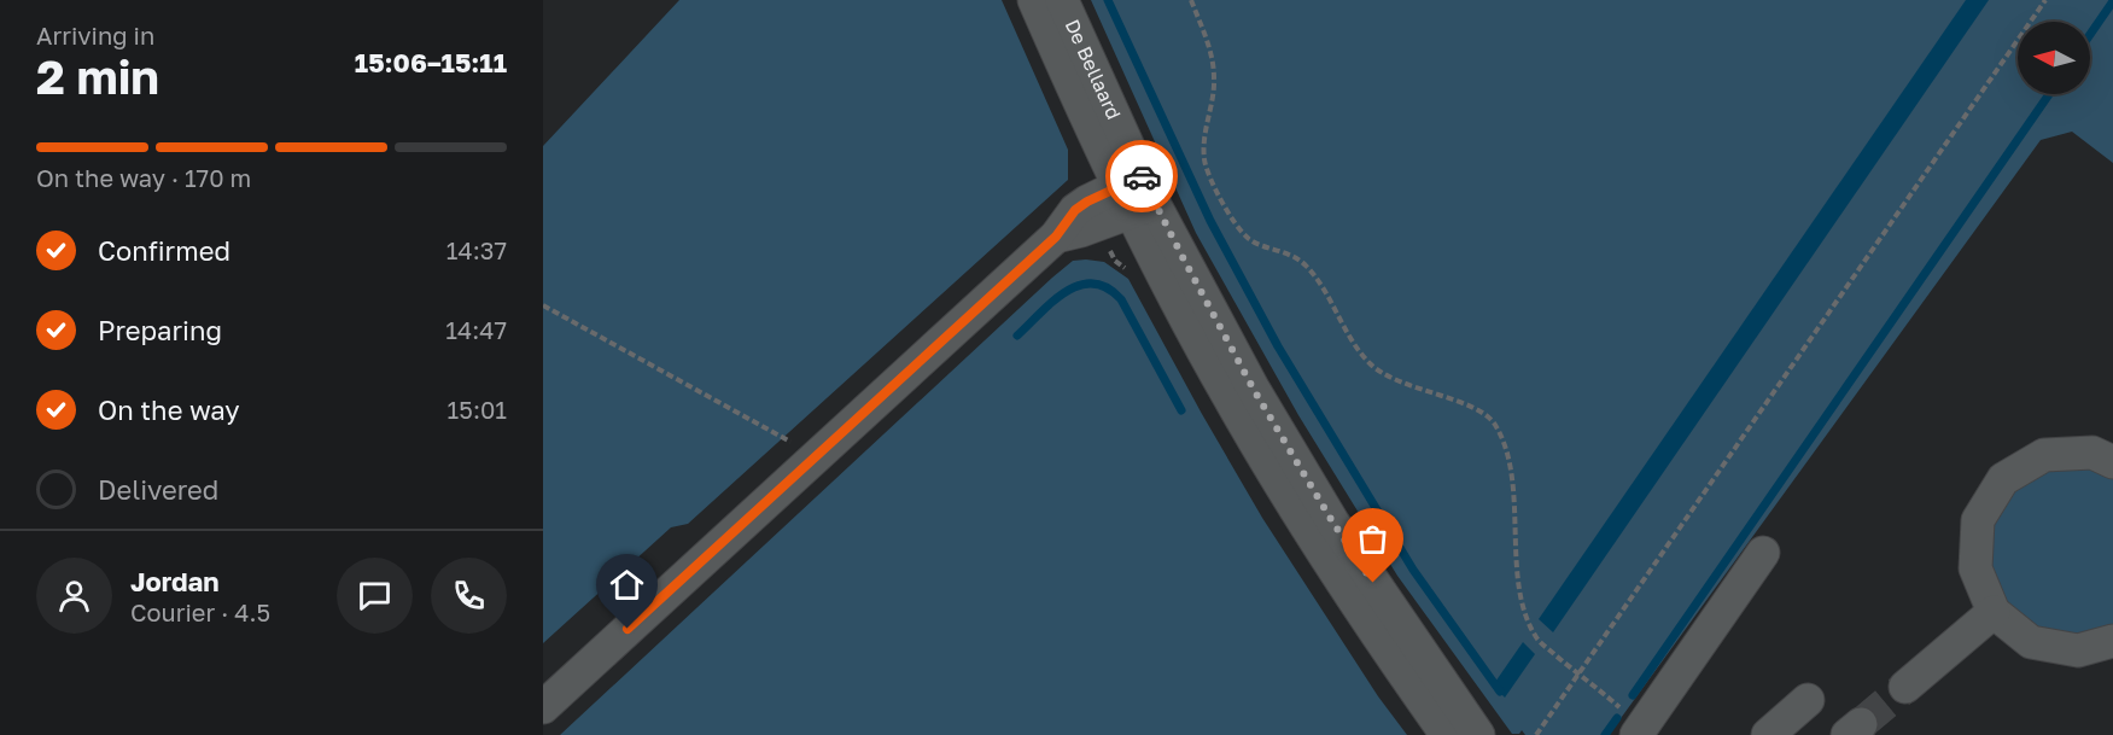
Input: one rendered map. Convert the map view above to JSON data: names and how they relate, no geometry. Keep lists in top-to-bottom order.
{
  "streets": {
    "street": ["De Bellaard"]
  },
  "north": "left",
  "page": {
    "heading": ["2 min", "Arriving in", "15:06–15:11"],
    "panel": ["Jordan", "Courier · 4.5"],
    "bar": "On the way · 170 m",
    "list": [
      ["Confirmed", "14:37"],
      ["Preparing", "14:47"],
      ["On the way", "15:01"],
      "Delivered"
    ]
  }
}
